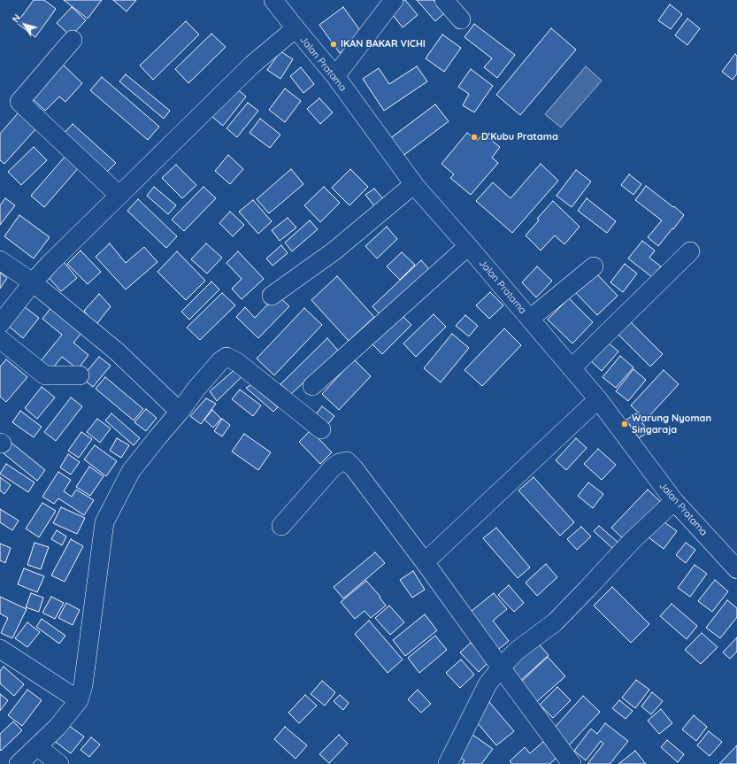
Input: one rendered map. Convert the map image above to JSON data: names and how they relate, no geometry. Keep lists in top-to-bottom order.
{
  "streets": {
    "street": ["Jalan Pratama"]
  },
  "places": ["IKAN BAKAR VICHI", "D'Kubu Pratama", "Warung Nyoman Singaraja"],
  "north": "top left"
}
